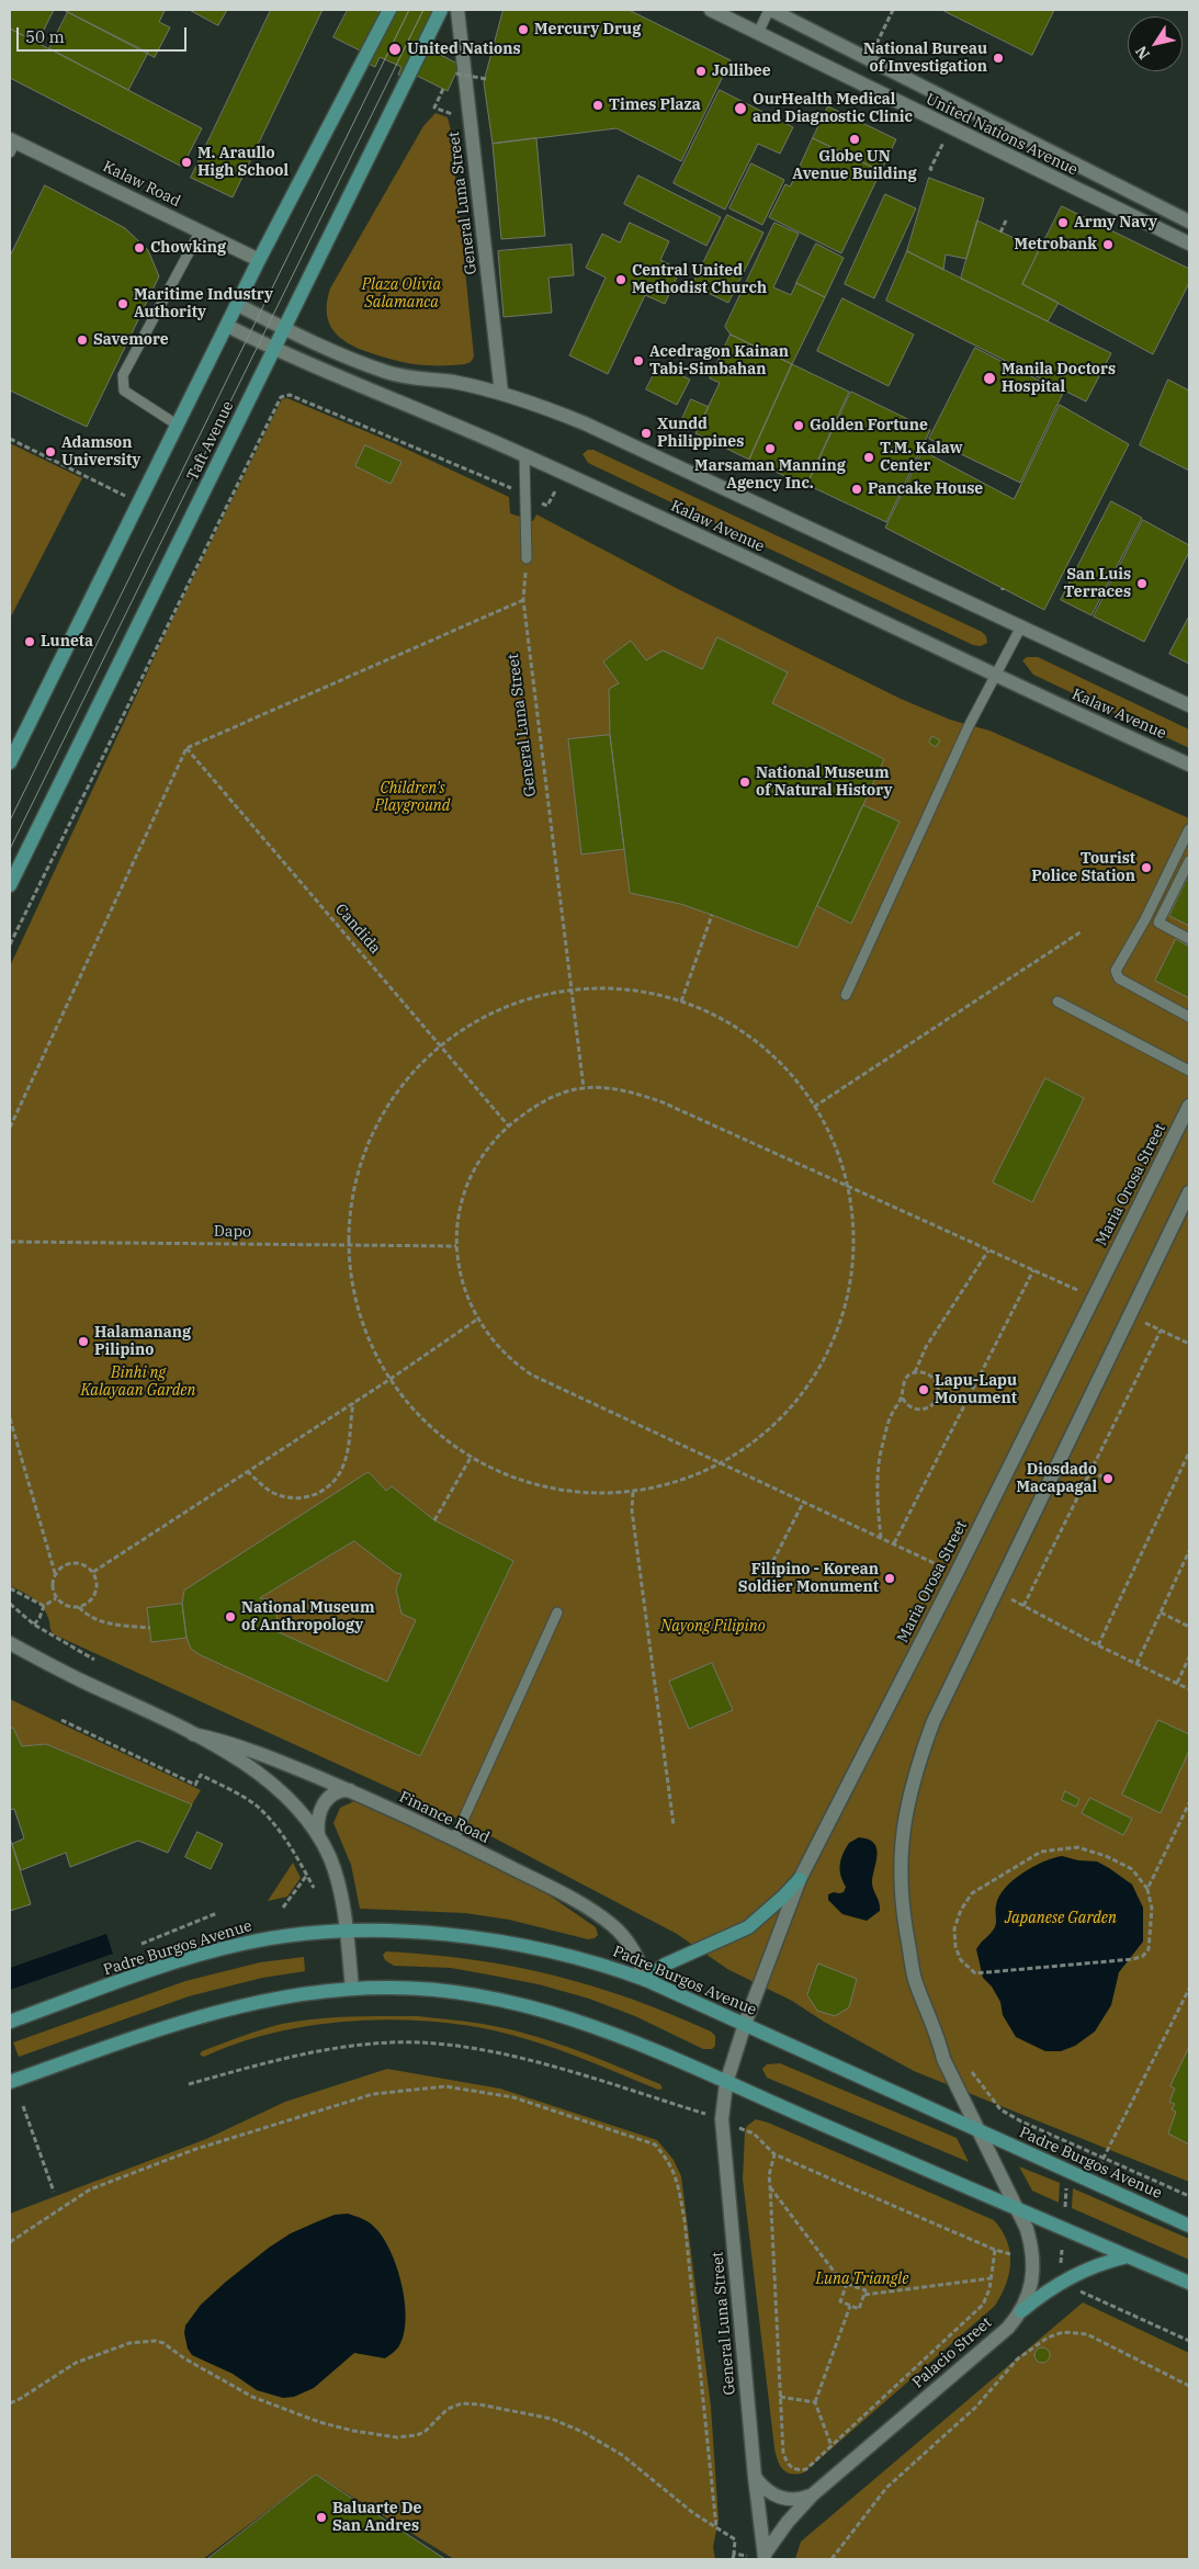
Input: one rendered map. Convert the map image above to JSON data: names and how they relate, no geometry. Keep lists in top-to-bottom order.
{
  "streets": {
    "main road": ["Taft Avenue", "Padre Burgos Avenue"],
    "street": [
      "United Nations Avenue",
      "Kalaw Road",
      "General Luna Street",
      "Kalaw Avenue",
      "Maria Orosa Street",
      "Finance Road",
      "Palacio Street"
    ],
    "path": ["Candida", "Dapo"]
  },
  "crossings": [
    ["General Luna Street", "Maria Orosa Street"],
    ["General Luna Street", "Palacio Street"],
    ["Taft Avenue", "Kalaw Avenue"],
    ["Maria Orosa Street", "Padre Burgos Avenue"],
    ["Finance Road", "Padre Burgos Avenue"],
    ["Padre Burgos Avenue", "Palacio Street"]
  ],
  "parks": [
    "Plaza Olivia Salamanca",
    "Children's Playground",
    "Binhi ng Kalayaan Garden",
    "Nayong Pilipino",
    "Japanese Garden",
    "Luna Triangle"
  ],
  "places": [
    "Mercury Drug",
    "United Nations",
    "National Bureau of Investigation",
    "Jollibee",
    "Times Plaza",
    "OurHealth Medical and Diagnostic Clinic",
    "Globe UN Avenue Building",
    "M. Araullo High School",
    "Army Navy",
    "Metrobank",
    "Chowking",
    "Central United Methodist Church",
    "Maritime Industry Authority",
    "Savemore",
    "Acedragon Kainan Tabi-Simbahan",
    "Manila Doctors Hospital",
    "Golden Fortune",
    "Xundd Philippines",
    "Marsaman Manning Agency Inc.",
    "Adamson University",
    "T.M. Kalaw Center",
    "Pancake House",
    "San Luis Terraces",
    "Luneta",
    "National Museum of Natural History",
    "Tourist Police Station",
    "Halamanang Pilipino",
    "Lapu-Lapu Monument",
    "Diosdado Macapagal",
    "Filipino - Korean Soldier Monument",
    "National Museum of Anthropology",
    "Baluarte De San Andres"
  ],
  "scale_bar": "50 m",
  "north": "bottom left"
}
